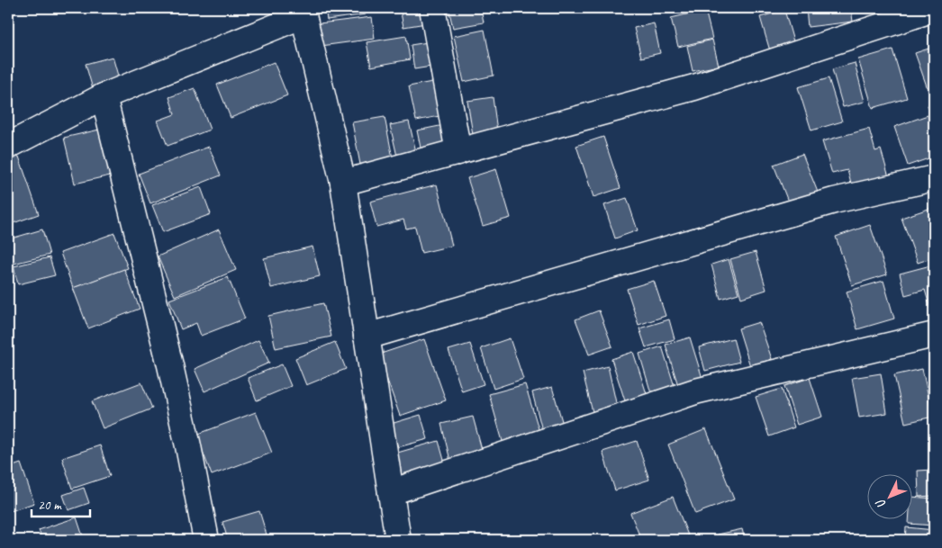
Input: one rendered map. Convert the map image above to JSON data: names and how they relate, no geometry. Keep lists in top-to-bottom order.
{
  "scale_bar": "20 m",
  "north": "bottom left"
}
